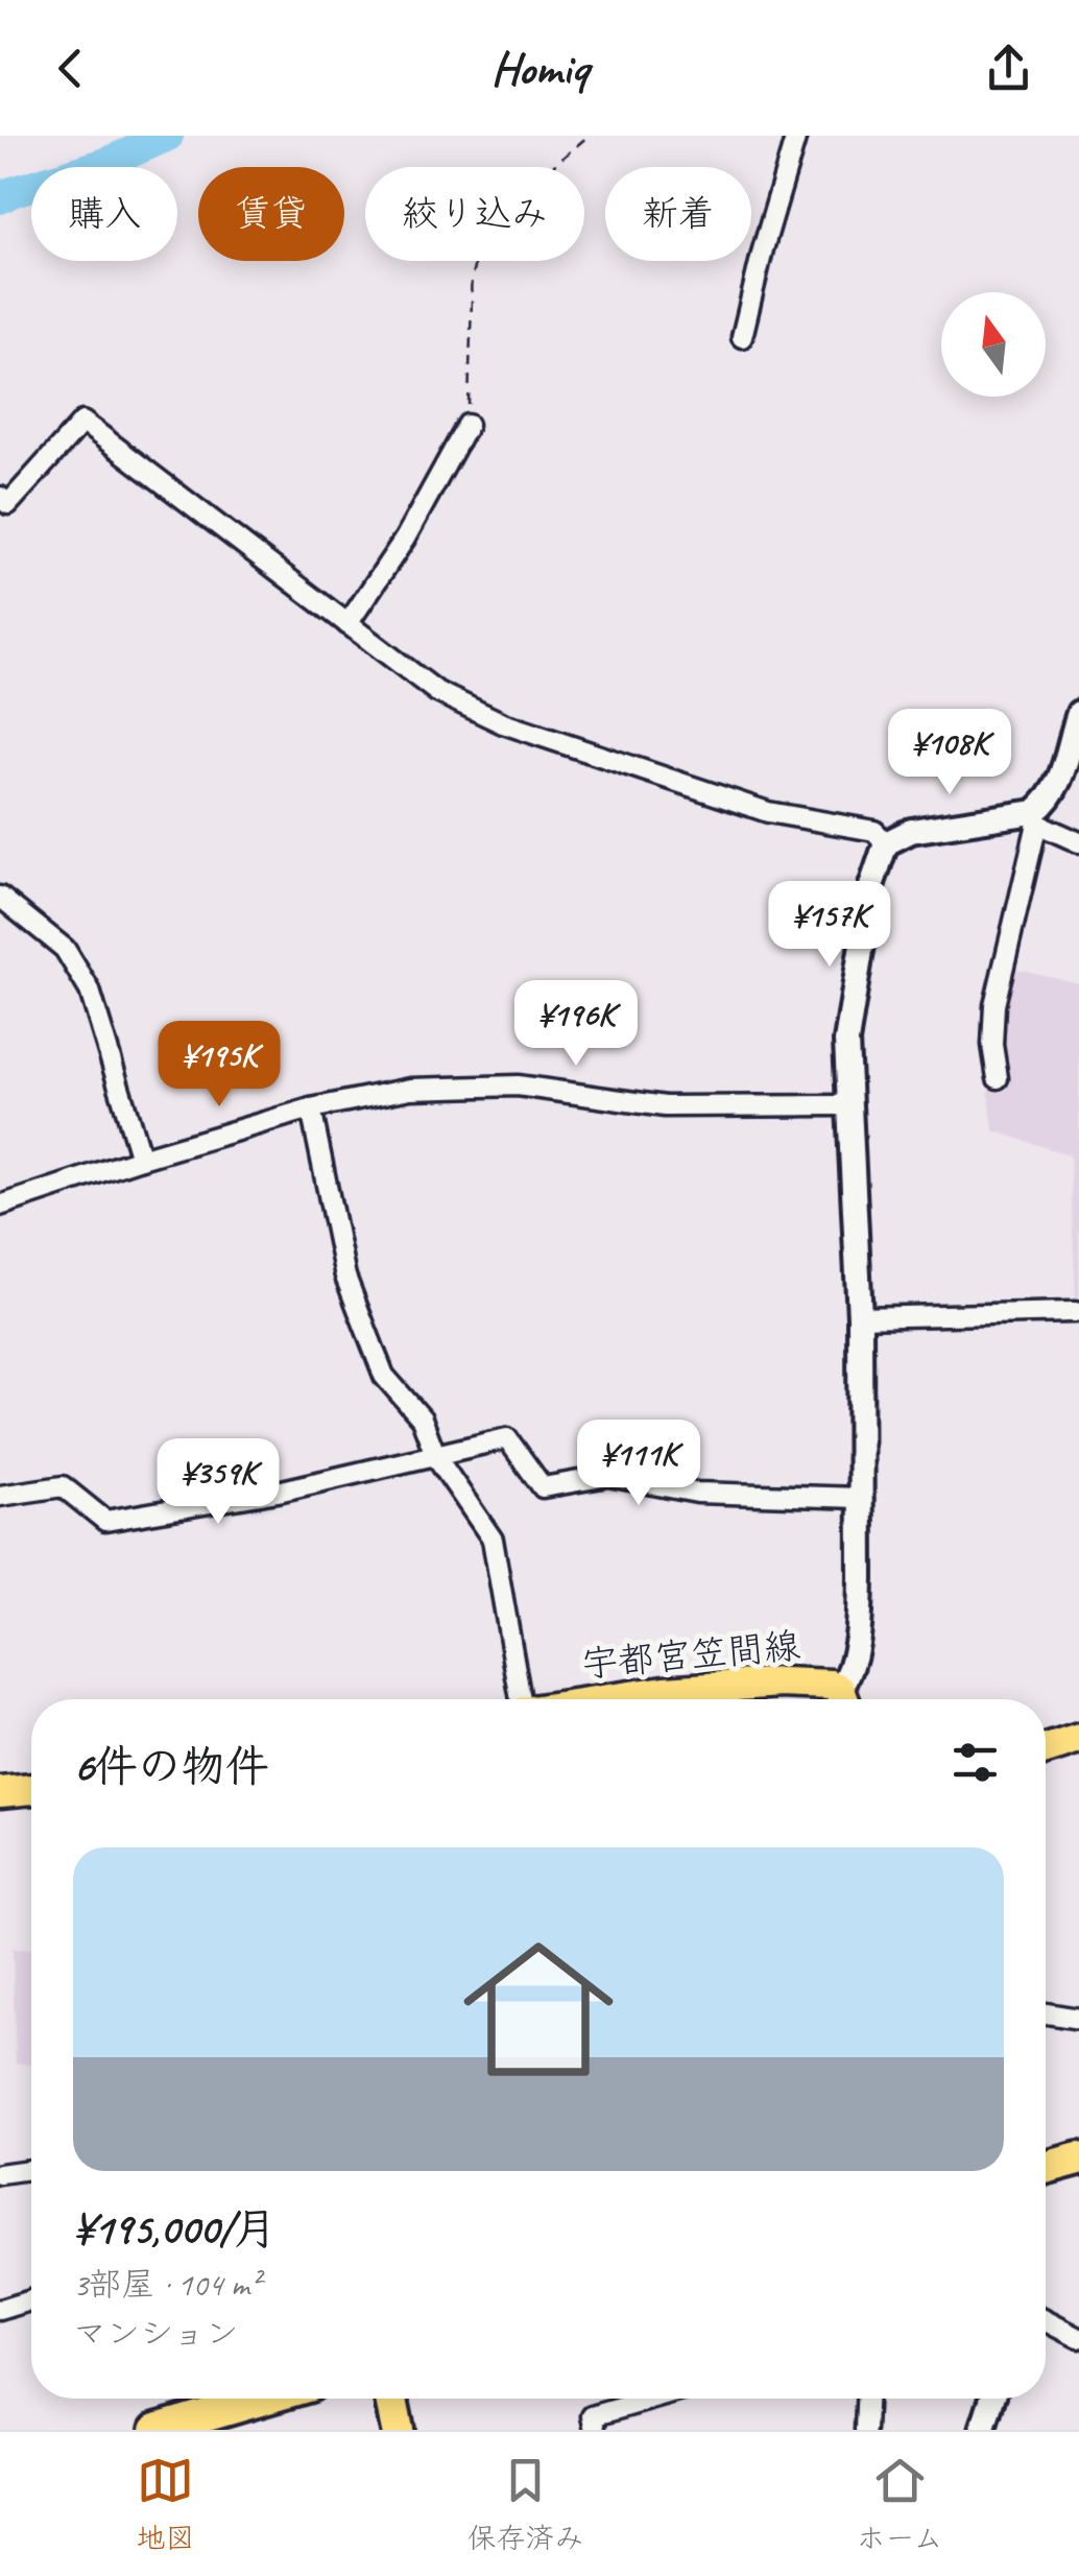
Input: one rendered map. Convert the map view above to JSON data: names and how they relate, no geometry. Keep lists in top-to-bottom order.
{
  "streets": {
    "main road": ["宇都宮笠間線"]
  },
  "north": "top",
  "page": {
    "header": "Homiq",
    "chip": [
      "購入",
      "賃貸",
      "絞り込み",
      "新着"
    ],
    "price": [
      "¥108K",
      "¥157K",
      "¥196K",
      "¥195K",
      "¥111K",
      "¥359K"
    ],
    "heading": "6件の物件",
    "list": [
      {
        "name": "¥195,000/月",
        "note": "3部屋 · 104 m² · マンション"
      }
    ],
    "tabs": ["地図", "保存済み", "ホーム"]
  }
}
